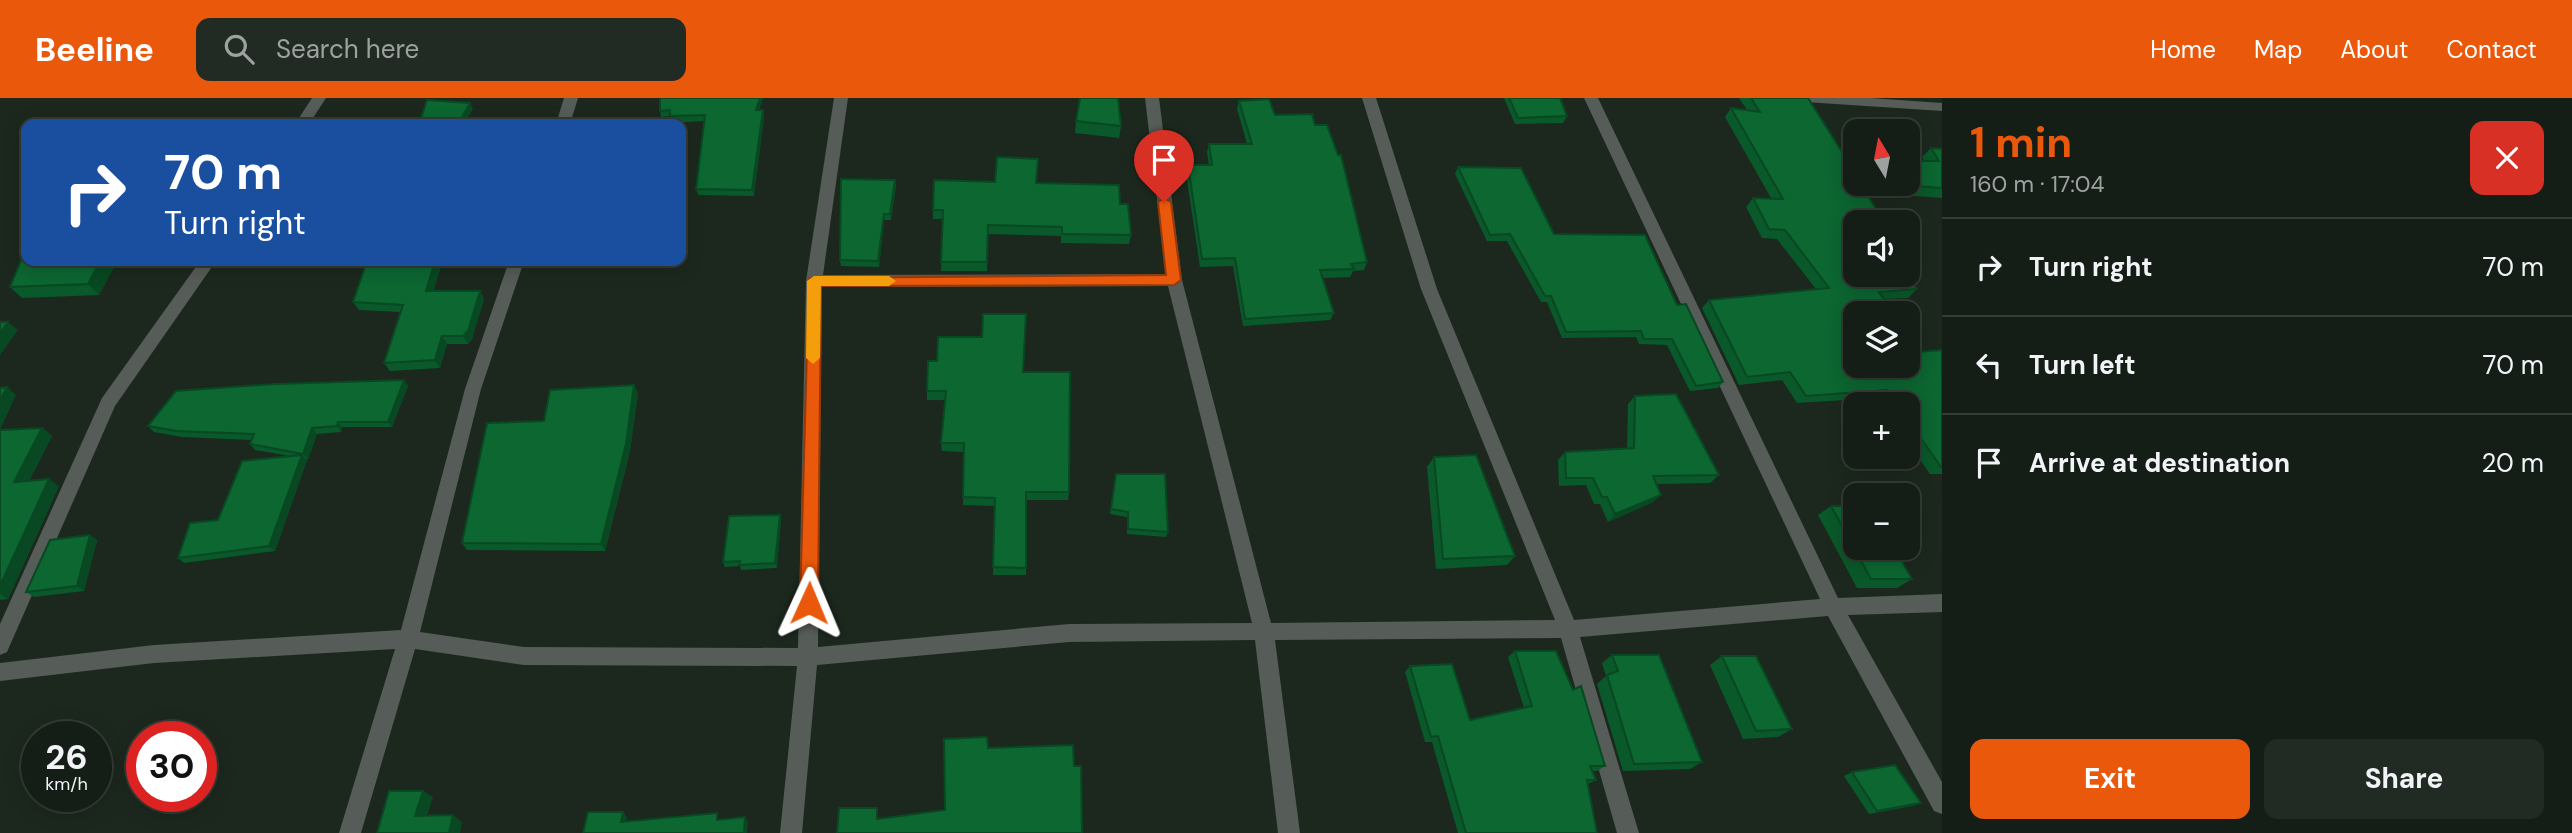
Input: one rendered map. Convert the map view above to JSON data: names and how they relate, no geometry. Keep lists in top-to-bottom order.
{
  "north": "top",
  "page": {
    "header": "Beeline",
    "search": "Search here",
    "nav": [
      "Home",
      "Map",
      "About",
      "Contact"
    ],
    "heading": ["1 min", "160 m · 17:04"],
    "map_buttons": ["+", "−"],
    "turn": ["70 m", "Turn right"],
    "list": [
      {
        "name": "Turn right",
        "value": "70 m"
      },
      {
        "name": "Turn left",
        "value": "70 m"
      },
      {
        "name": "Arrive at destination",
        "value": "20 m"
      }
    ],
    "speed": "26 km/h",
    "limit": "30",
    "buttons": ["Exit", "Share"]
  }
}
